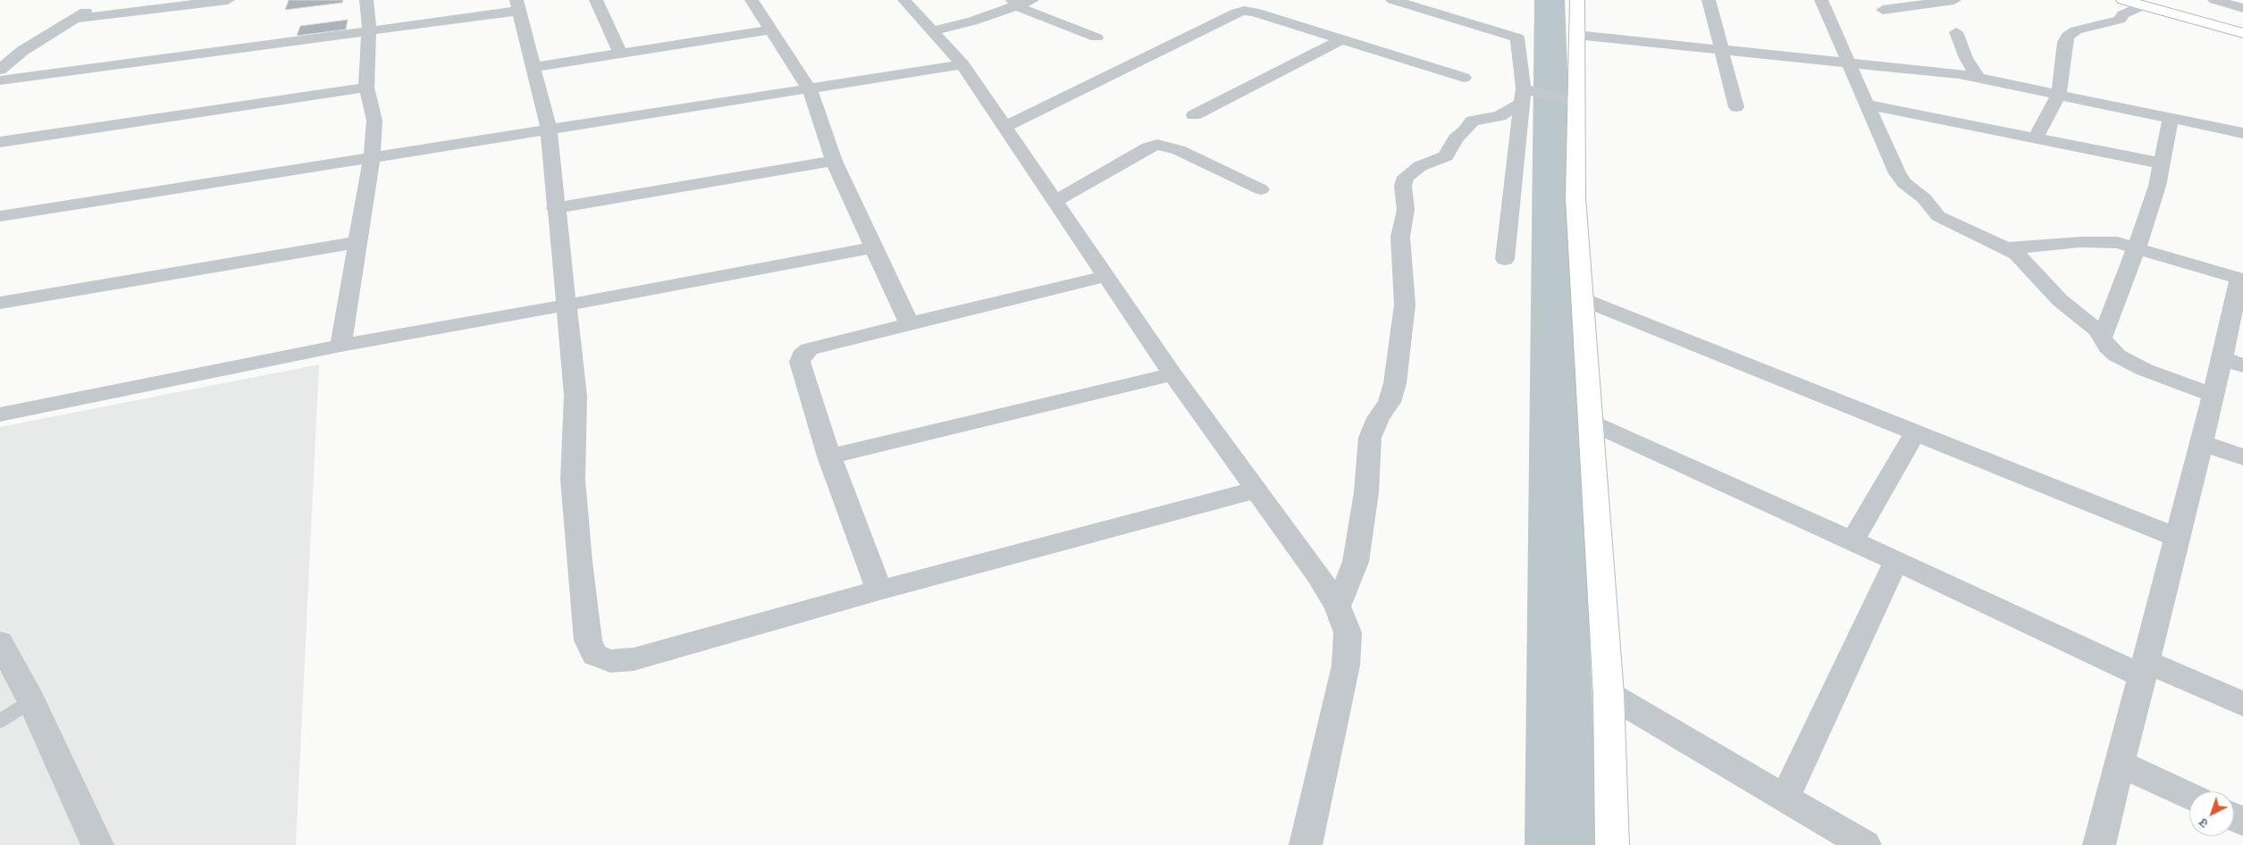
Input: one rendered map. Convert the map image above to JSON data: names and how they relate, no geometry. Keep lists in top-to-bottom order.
{
  "north": "bottom left"
}
